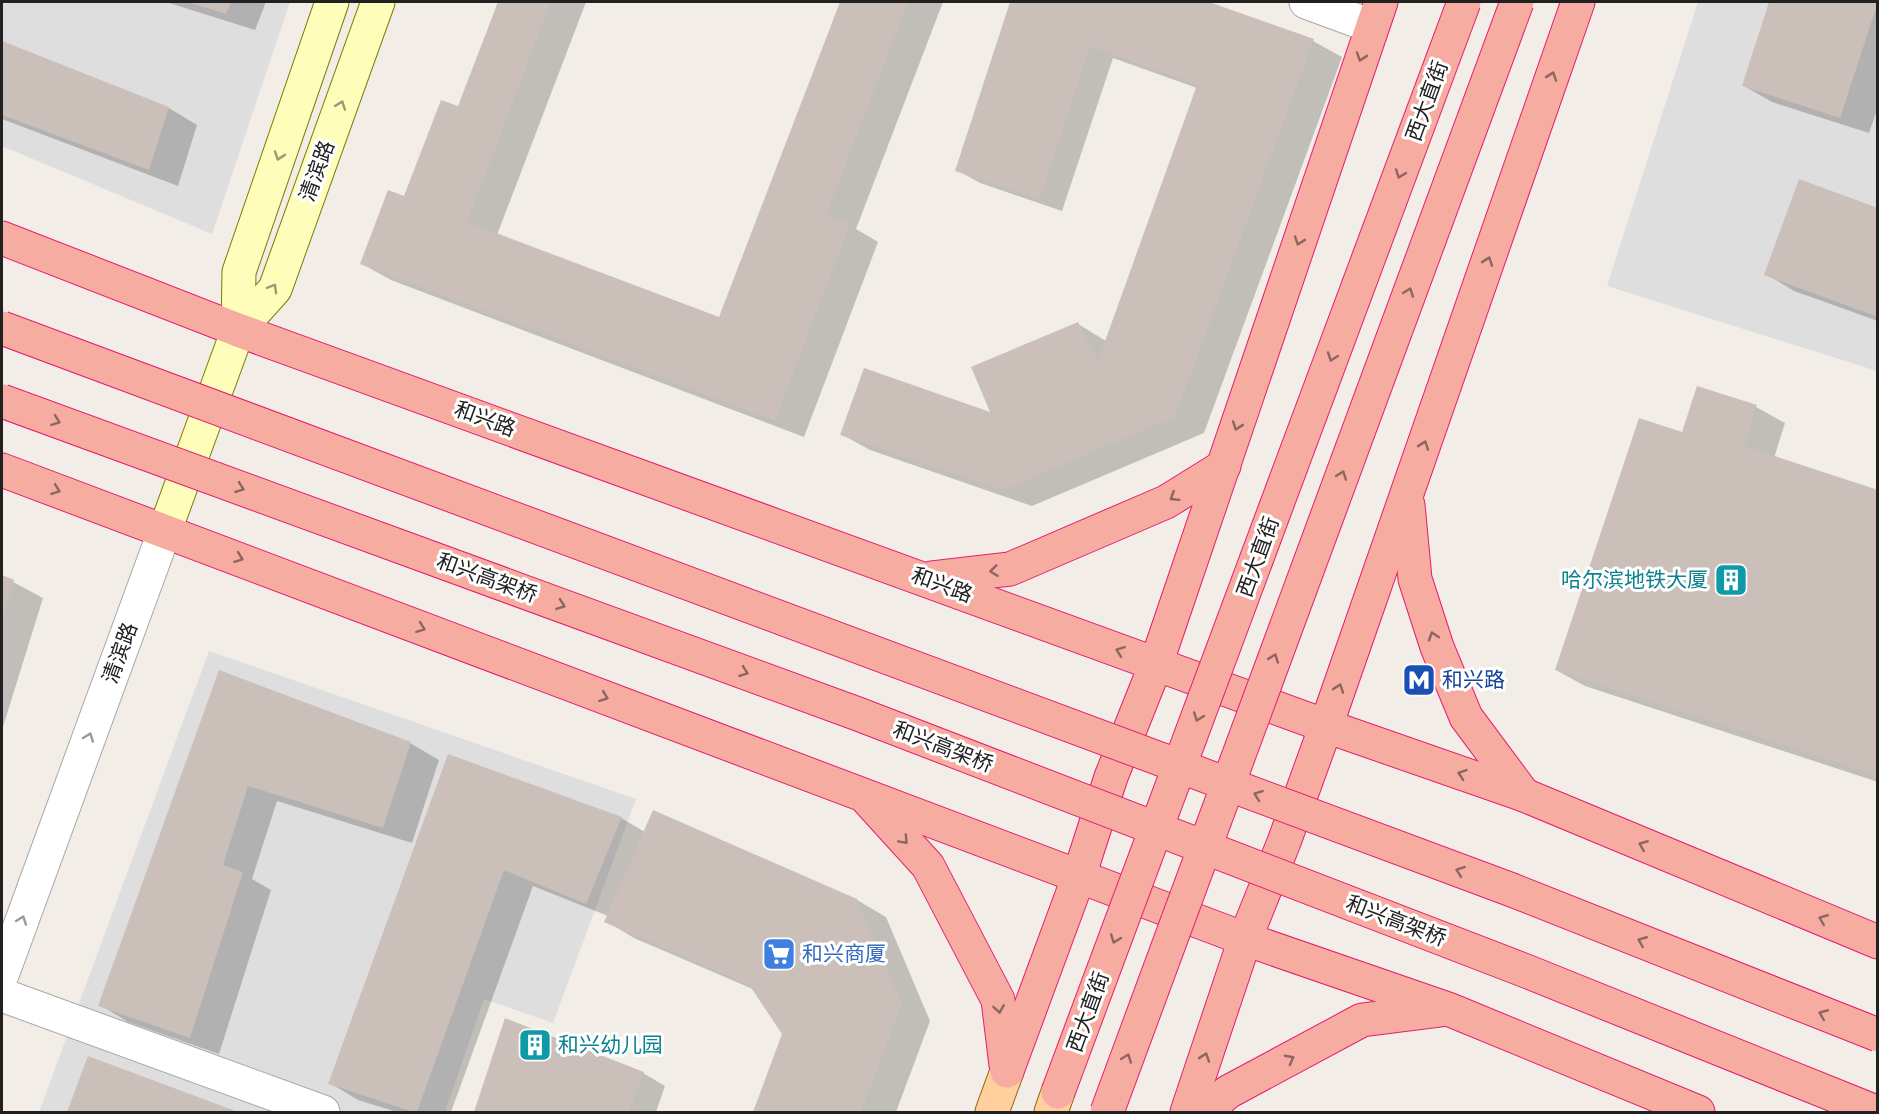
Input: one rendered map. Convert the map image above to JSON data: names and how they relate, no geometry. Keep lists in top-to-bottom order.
{
  "streets": {
    "highway": ["西大直街", "和兴路", "和兴高架桥"],
    "main road": ["清滨路"]
  },
  "crossings": [
    ["清滨路", "和兴路"]
  ],
  "places": {
    "building": ["哈尔滨地铁大厦", "和兴幼儿园"],
    "metro station": ["和兴路"],
    "supermarket": ["和兴商厦"]
  }
}
